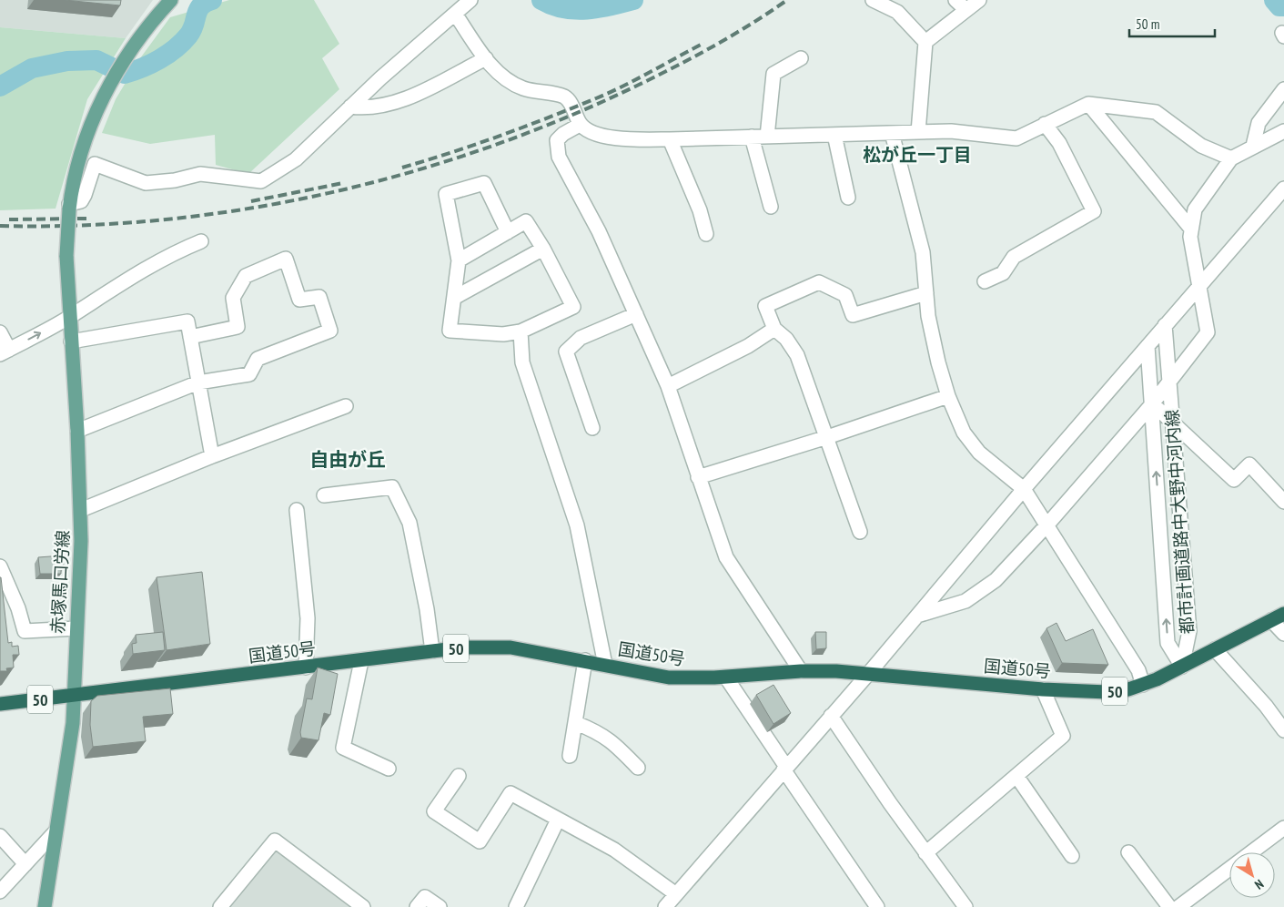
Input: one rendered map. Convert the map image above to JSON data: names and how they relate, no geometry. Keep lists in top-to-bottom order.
{
  "streets": {
    "highway": ["50", "国道50号"],
    "main road": ["赤塚馬口労線"],
    "street": ["都市計画道路中大野中河内線"]
  },
  "crossings": [
    ["都市計画道路中大野中河内線", "国道50号"],
    ["赤塚馬口労線", "国道50号"]
  ],
  "districts": ["松が丘一丁目", "自由が丘"],
  "scale_bar": "50 m",
  "north": "bottom right"
}
